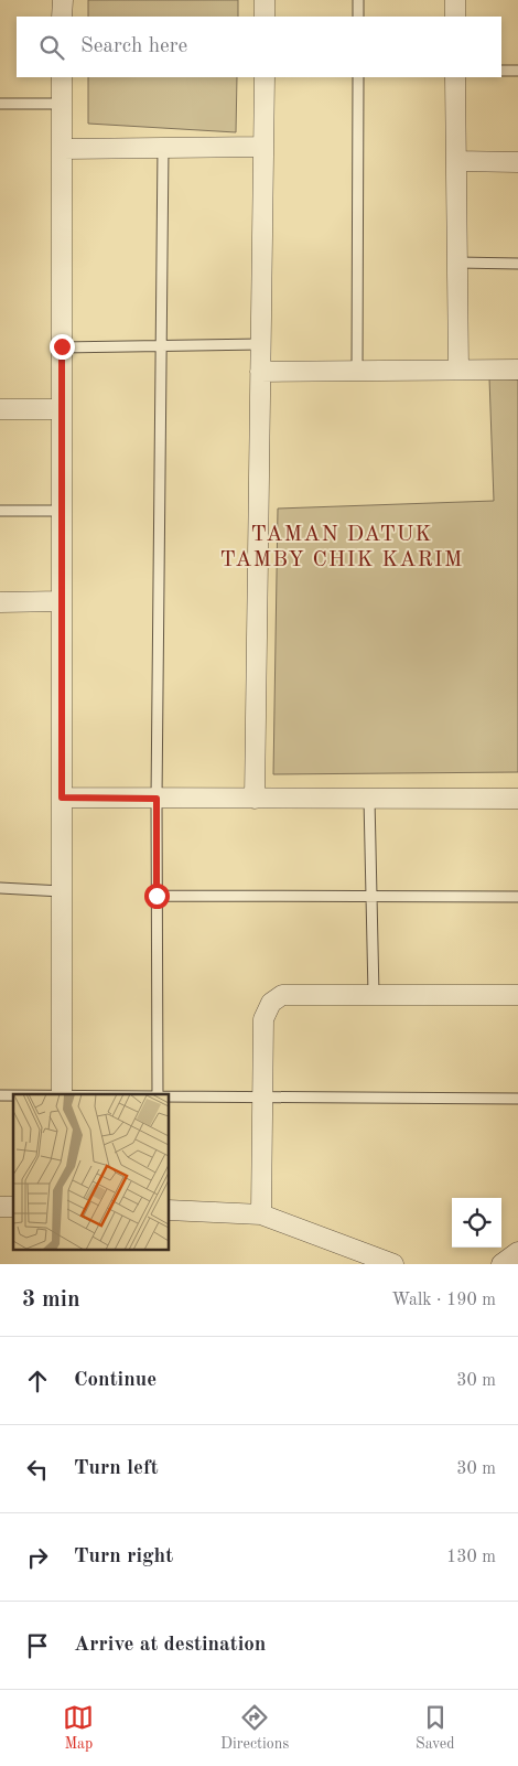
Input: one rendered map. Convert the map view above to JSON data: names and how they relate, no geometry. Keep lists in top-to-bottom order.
{
  "districts": ["TAMAN DATUK TAMBY CHIK KARIM"],
  "page": {
    "search": "Search here",
    "heading": ["3 min", "Walk · 190 m"],
    "list": [
      ["Continue", "30 m"],
      ["Turn left", "30 m"],
      ["Turn right", "130 m"],
      "Arrive at destination"
    ],
    "nav": ["Map", "Directions", "Saved"]
  }
}
